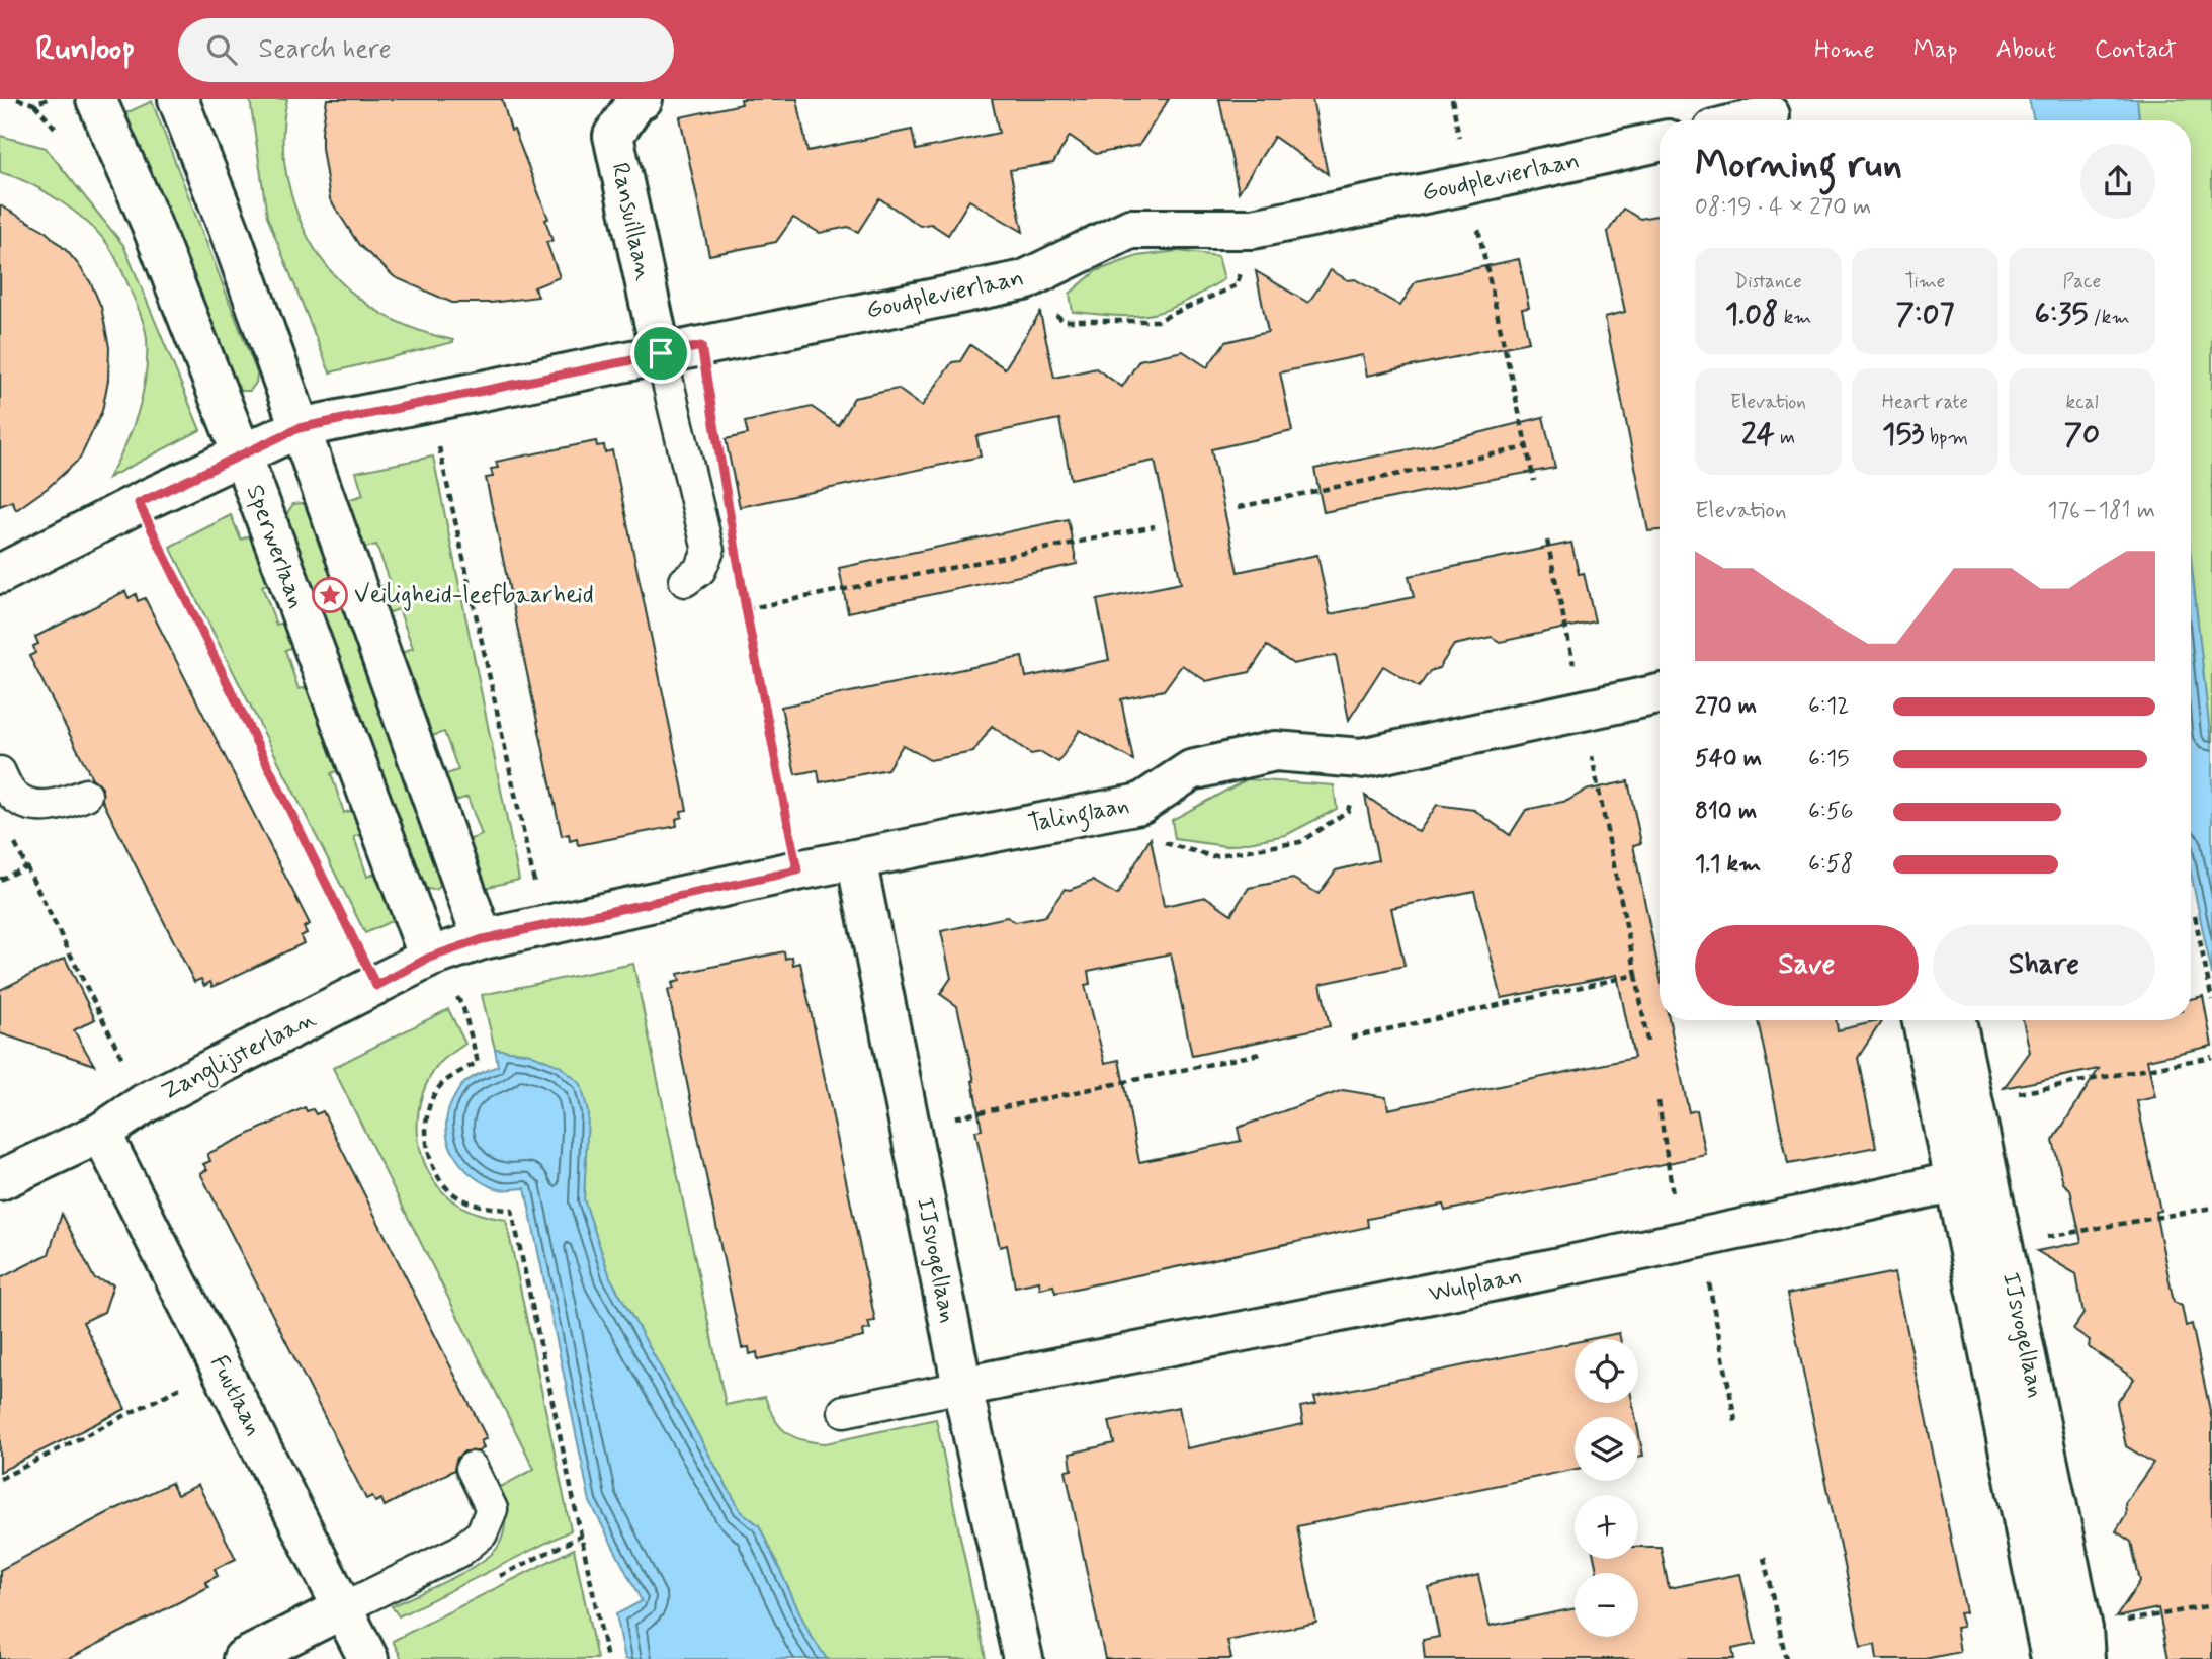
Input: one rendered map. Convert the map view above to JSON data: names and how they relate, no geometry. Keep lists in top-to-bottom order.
{
  "streets": {
    "street": [
      "Goudplevierlaan",
      "Ransuillaan",
      "Sperwerlaan",
      "Talinglaan",
      "Zanglijsterlaan",
      "IJsvogellaan",
      "Wulplaan",
      "Fuutlaan"
    ]
  },
  "crossings": [
    ["Goudplevierlaan", "Ransuillaan"],
    ["Goudplevierlaan", "Sperwerlaan"],
    ["Sperwerlaan", "Zanglijsterlaan"],
    ["Talinglaan", "Zanglijsterlaan"],
    ["Talinglaan", "IJsvogellaan"],
    ["Zanglijsterlaan", "Fuutlaan"],
    ["IJsvogellaan", "Wulplaan"]
  ],
  "places": {
    "place": ["Veiligheid-leefbaarheid"]
  },
  "page": {
    "header": "Runloop",
    "search": "Search here",
    "nav": [
      "Home",
      "Map",
      "About",
      "Contact"
    ],
    "heading": ["Morning run", "08:19 · 4 × 270 m"],
    "stats": [
      ["Distance", "1.08 km"],
      ["Time", "7:07"],
      ["Pace", "6:35 /km"],
      ["Elevation", "24 m"],
      ["Heart rate", "153 bpm"],
      ["kcal", "70"]
    ],
    "chart": ["Elevation", "176–181 m"],
    "list": [
      {
        "name": "270 m",
        "note": "6:12"
      },
      {
        "name": "540 m",
        "note": "6:15"
      },
      {
        "name": "810 m",
        "note": "6:56"
      },
      {
        "name": "1.1 km",
        "note": "6:58"
      }
    ],
    "buttons": ["Save", "Share"],
    "map_buttons": ["+", "−"]
  }
}
